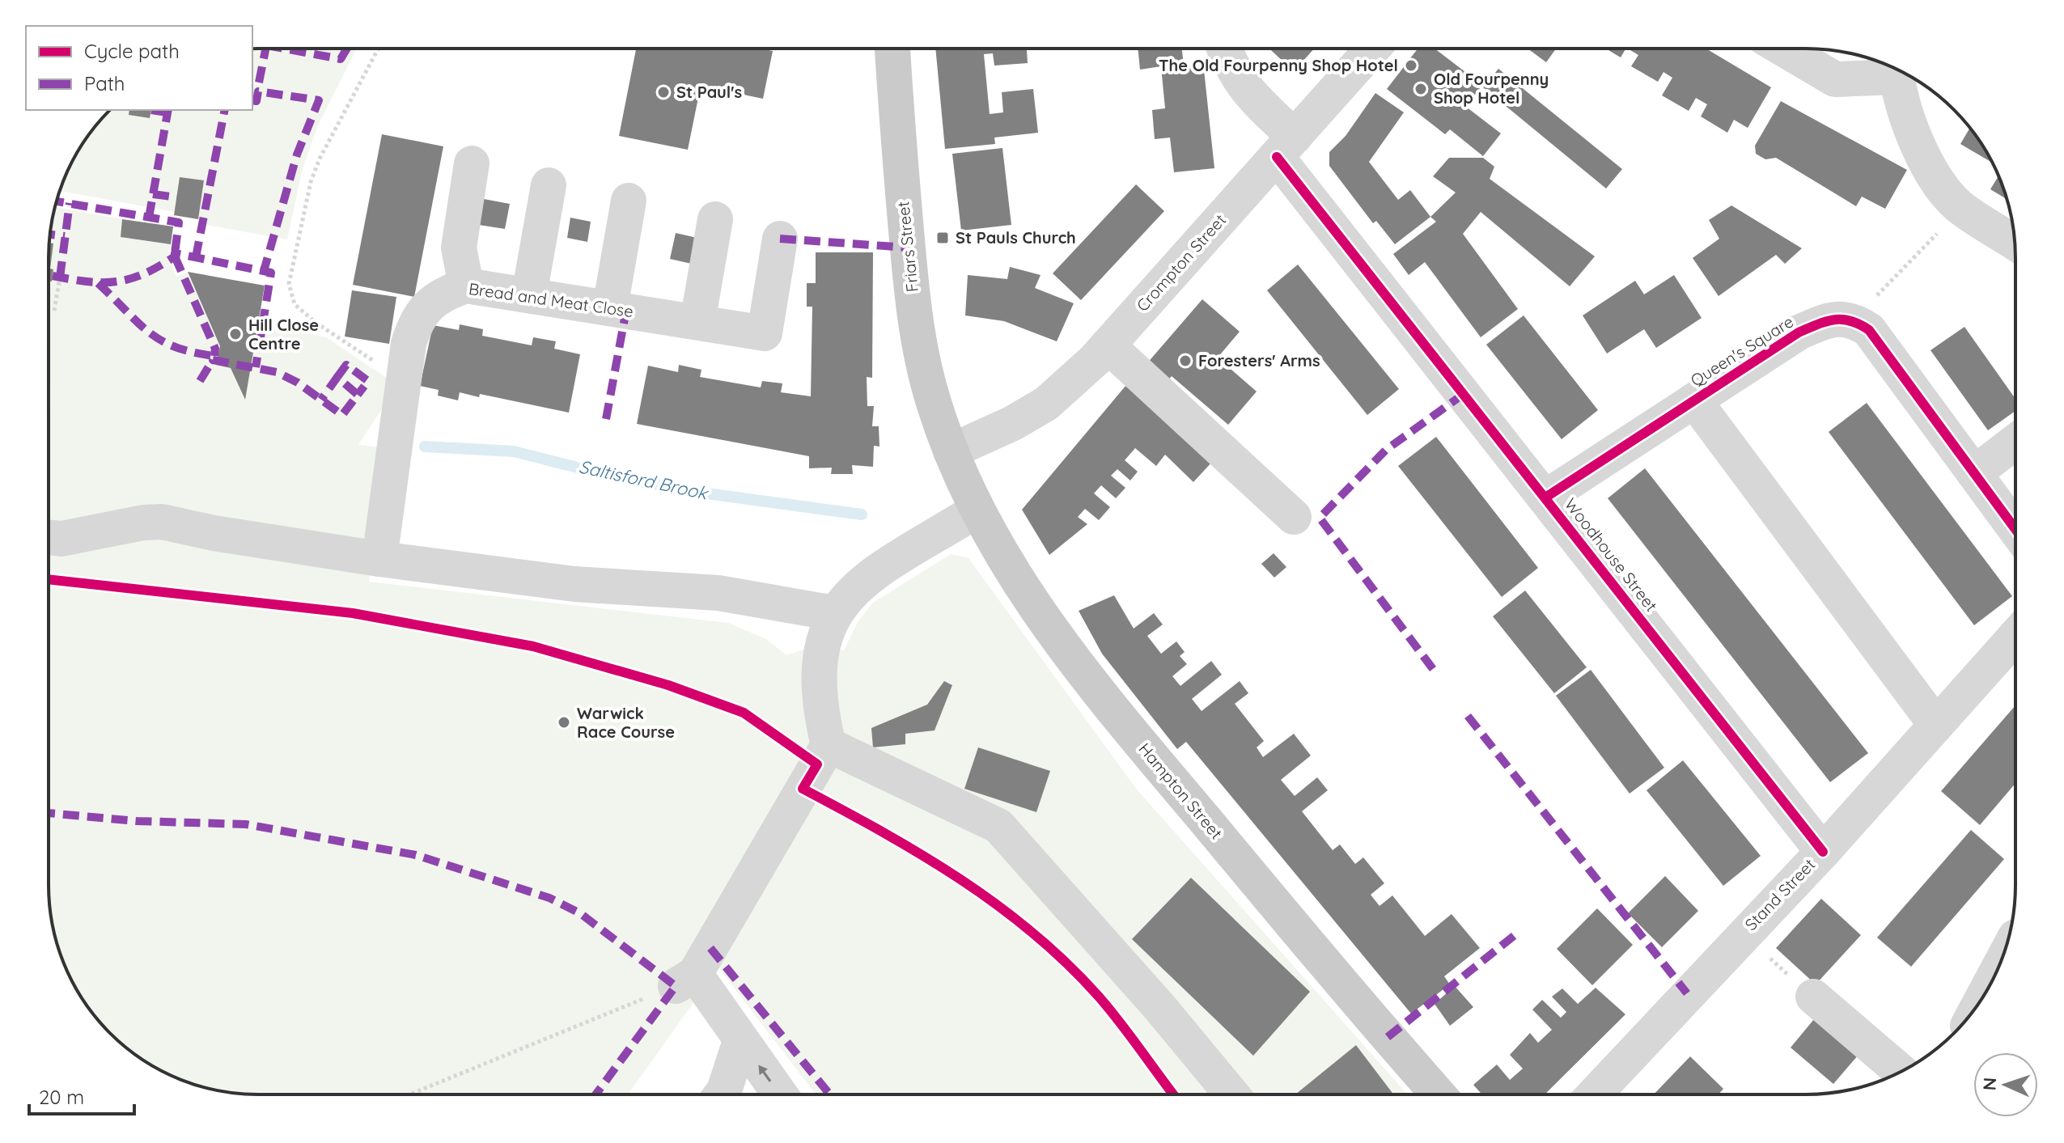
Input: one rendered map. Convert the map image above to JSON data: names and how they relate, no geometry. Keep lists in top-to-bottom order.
{
  "streets": {
    "main road": ["Friars Street", "Hampton Street"],
    "street": [
      "Crompton Street",
      "Bread and Meat Close",
      "Queen's Square",
      "Woodhouse Street",
      "Stand Street"
    ]
  },
  "crossings": [
    ["Friars Street", "Crompton Street"],
    ["Friars Street", "Hampton Street"],
    ["Crompton Street", "Woodhouse Street"],
    ["Crompton Street", "Hampton Street"],
    ["Queen's Square", "Woodhouse Street"],
    ["Woodhouse Street", "Stand Street"]
  ],
  "water": ["Saltisford Brook"],
  "places": {
    "other": [
      "The Old Fourpenny Shop Hotel",
      "Old Fourpenny Shop Hotel",
      "St Paul's",
      "Hill Close Centre",
      "Foresters' Arms",
      "Warwick Race Course"
    ],
    "transit": ["St Pauls Church"]
  },
  "legend": ["Cycle path", "Path"],
  "scale_bar": "20 m",
  "north": "left"
}
